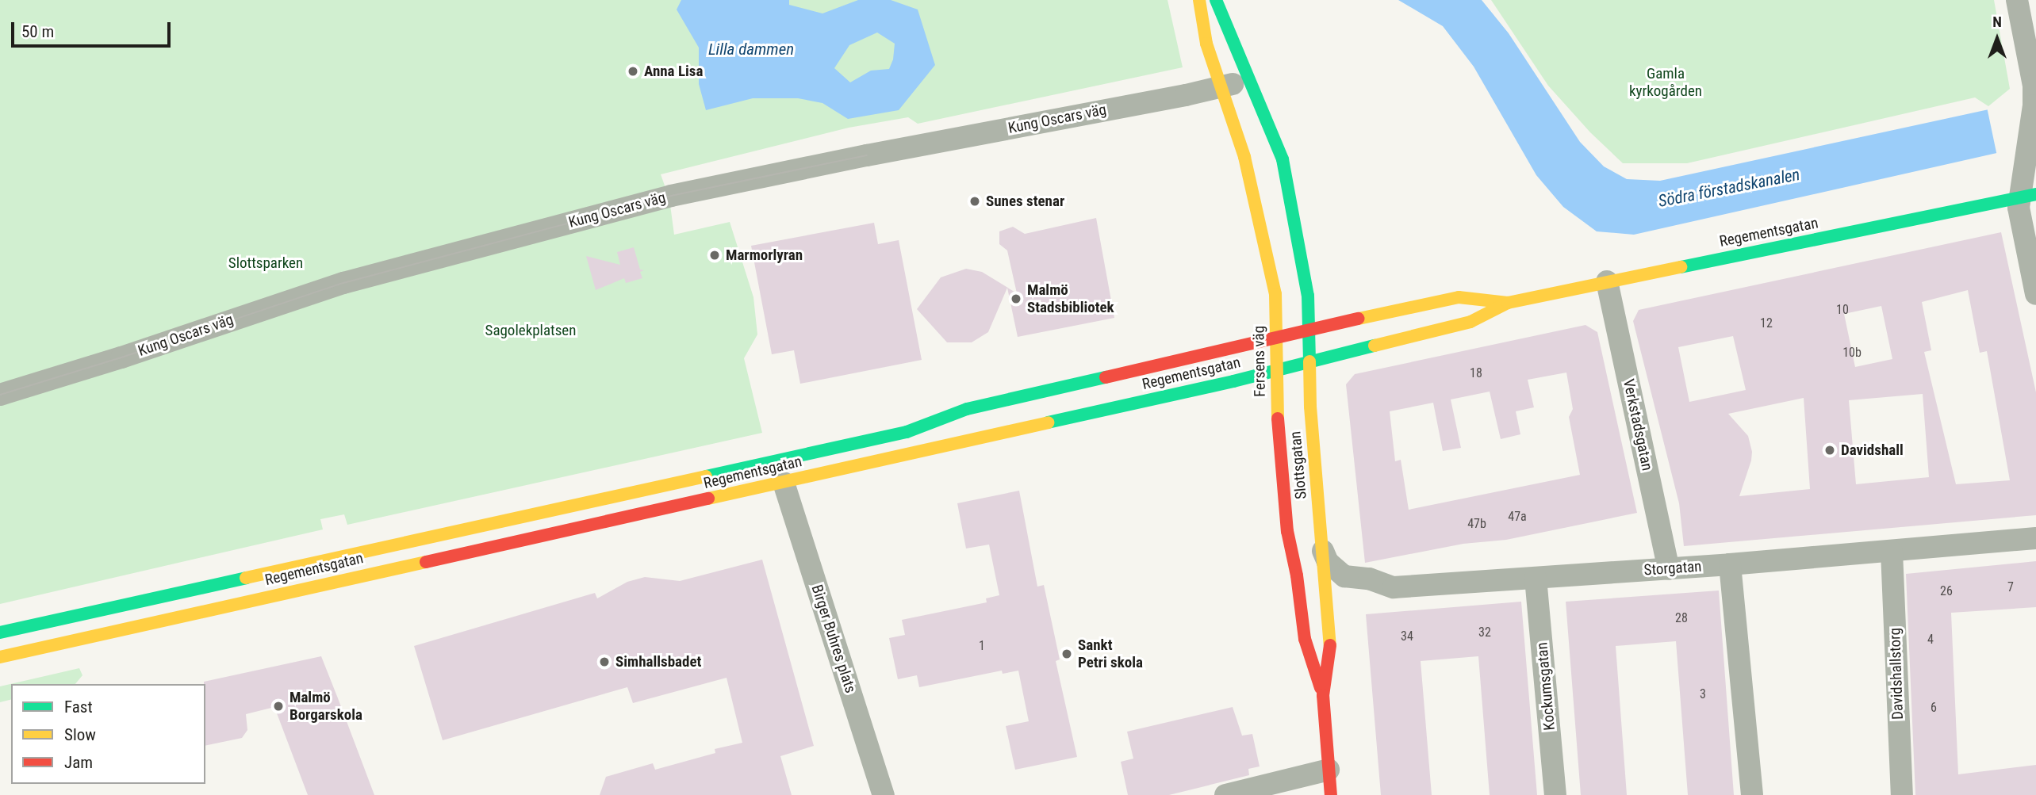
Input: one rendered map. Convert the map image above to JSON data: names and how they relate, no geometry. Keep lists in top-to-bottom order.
{
  "streets": {
    "main road": ["Regementsgatan", "Fersens väg", "Slottsgatan"],
    "street": [
      "Kung Oscars väg",
      "Verkstadsgatan",
      "Storgatan",
      "Birger Buhres plats",
      "Davidshallstorg",
      "Kockumsgatan"
    ]
  },
  "crossings": [
    ["Kung Oscars väg", "Fersens väg"],
    ["Regementsgatan", "Fersens väg"],
    ["Regementsgatan", "Verkstadsgatan"],
    ["Regementsgatan", "Slottsgatan"],
    ["Regementsgatan", "Birger Buhres plats"],
    ["Fersens väg", "Slottsgatan"],
    ["Fersens väg", "Storgatan"],
    ["Verkstadsgatan", "Storgatan"],
    ["Slottsgatan", "Storgatan"],
    ["Storgatan", "Davidshallstorg"],
    ["Storgatan", "Kockumsgatan"]
  ],
  "water": ["Lilla dammen", "Södra förstadskanalen"],
  "parks": ["Gamla kyrkogården", "Slottsparken", "Sagolekplatsen"],
  "places": [
    "Anna Lisa",
    "Sunes stenar",
    "Marmorlyran",
    "Malmö Stadsbibliotek",
    "Davidshall",
    "Sankt Petri skola",
    "Simhallsbadet",
    "Malmö Borgarskola"
  ],
  "house_numbers": [
    "10",
    "12",
    "10b",
    "18",
    "47a",
    "47b",
    "7",
    "26",
    "28",
    "32",
    "34",
    "4",
    "1",
    "3",
    "6"
  ],
  "legend": ["Fast", "Slow", "Jam"],
  "scale_bar": "50 m",
  "north": "top"
}
